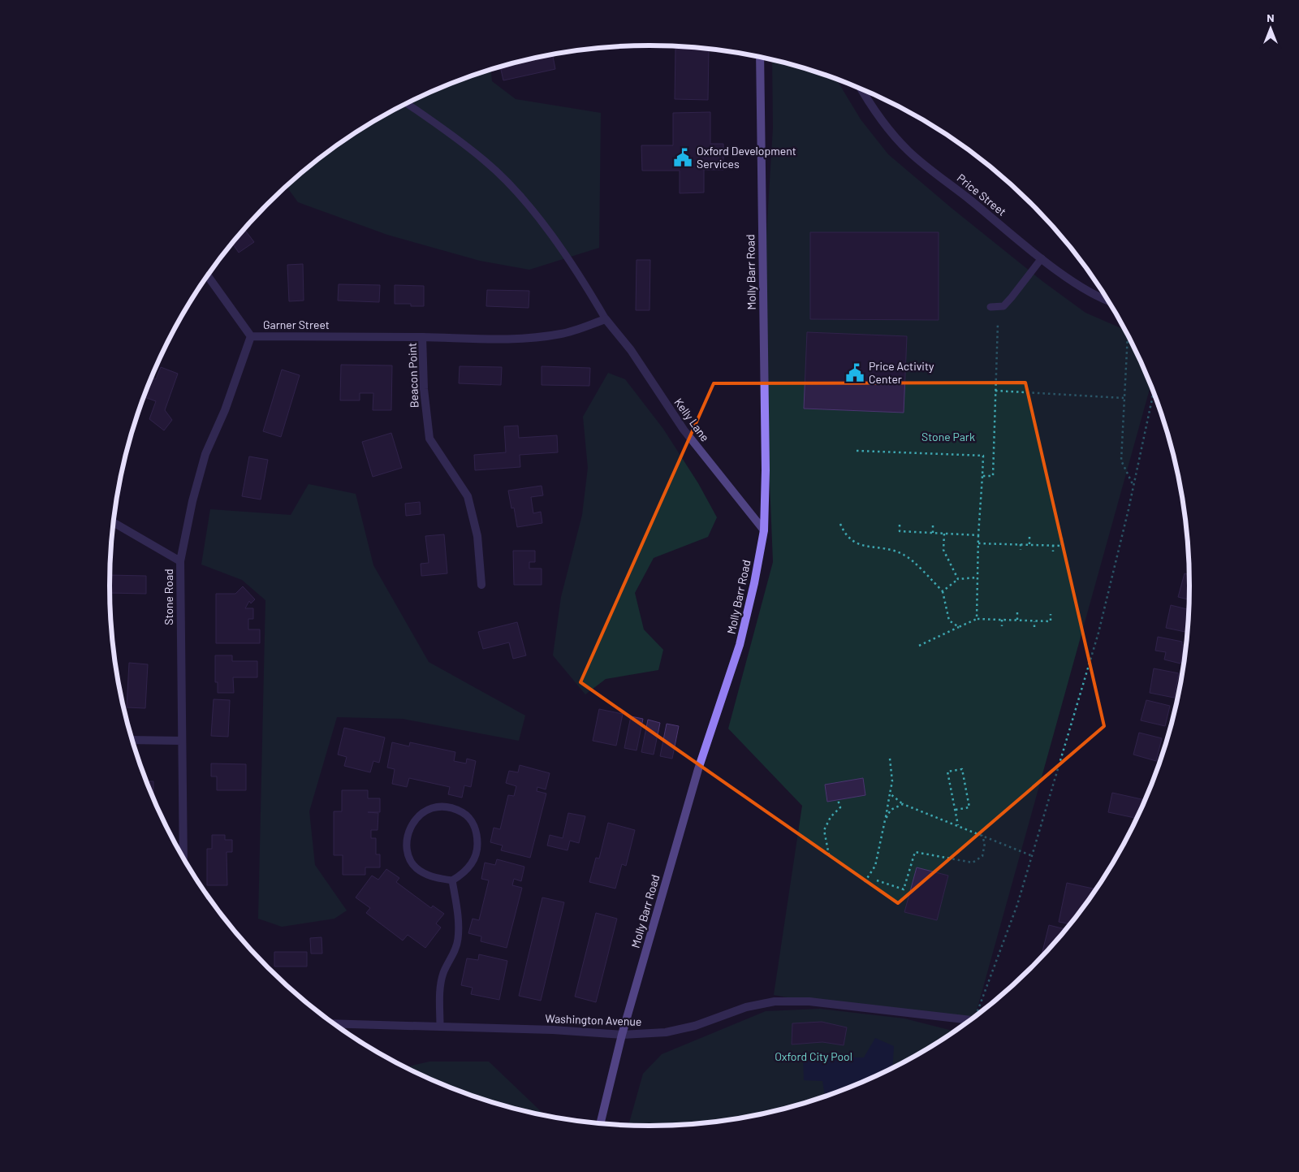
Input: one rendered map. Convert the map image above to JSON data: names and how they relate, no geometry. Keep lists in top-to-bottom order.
{
  "streets": {
    "main road": ["Molly Barr Road"],
    "street": [
      "Price Street",
      "Garner Street",
      "Beacon Point",
      "Kelly Lane",
      "Stone Road",
      "Washington Avenue"
    ]
  },
  "crossings": [
    ["Molly Barr Road", "Kelly Lane"],
    ["Molly Barr Road", "Washington Avenue"],
    ["Garner Street", "Beacon Point"],
    ["Garner Street", "Stone Road"],
    ["Beacon Point", "Kelly Lane"]
  ],
  "parks": ["Stone Park", "Oxford City Pool"],
  "places": {
    "public building": ["Oxford Development Services", "Price Activity Center"]
  },
  "north": "top"
}
